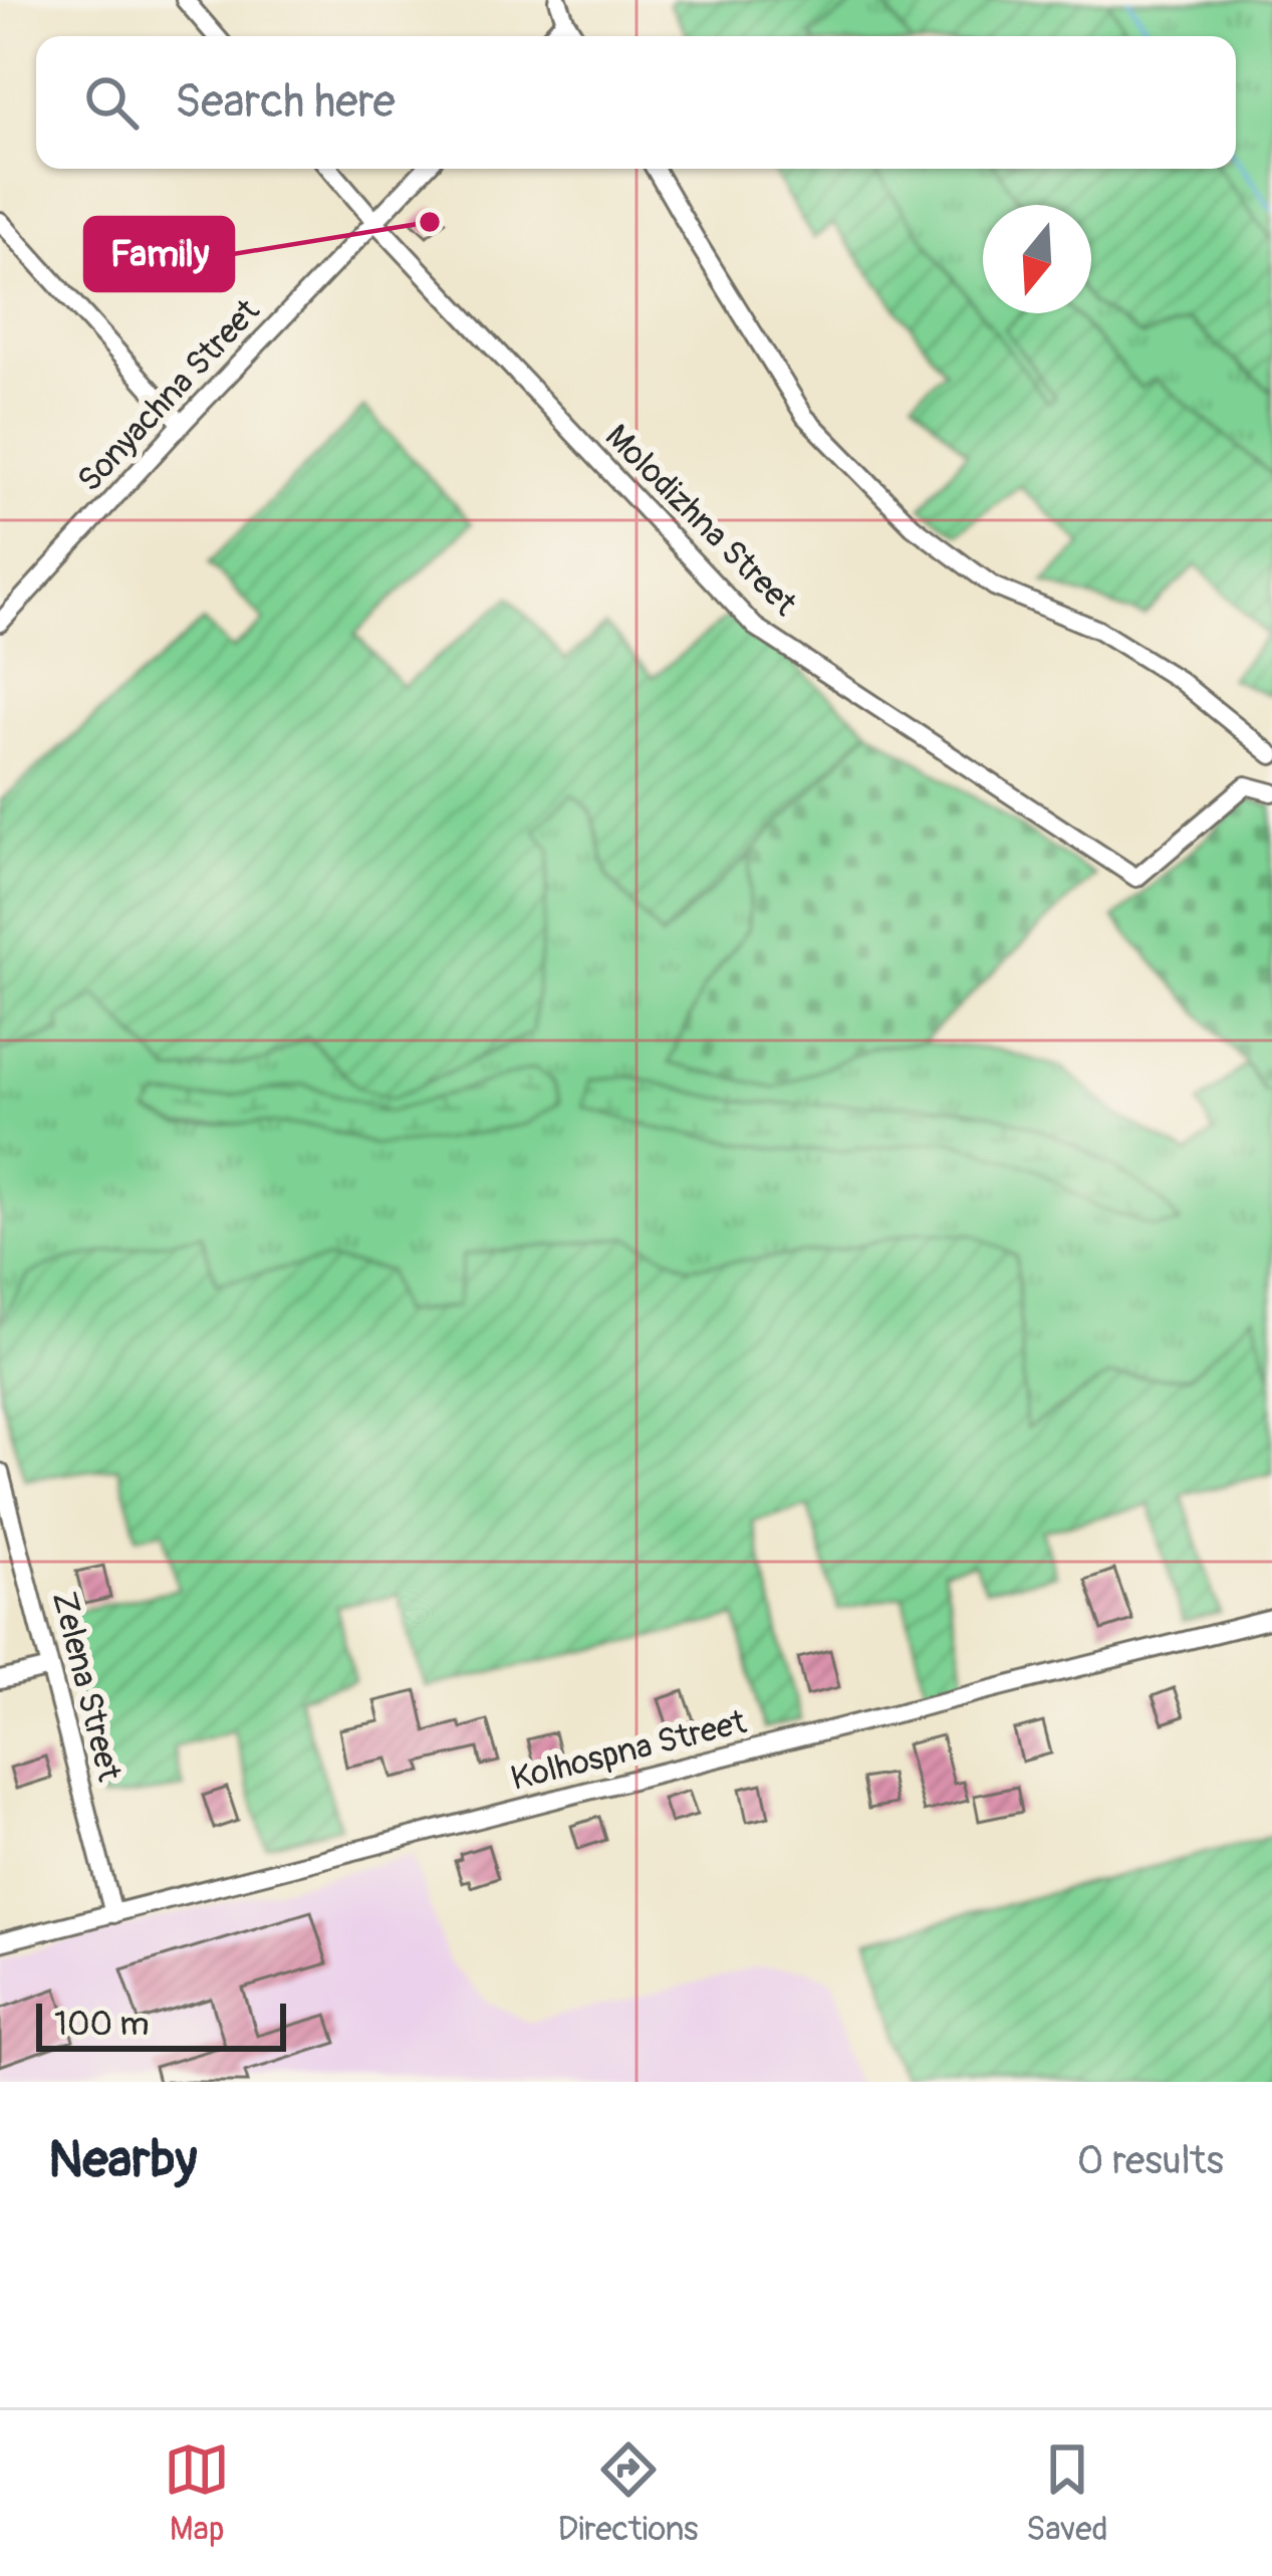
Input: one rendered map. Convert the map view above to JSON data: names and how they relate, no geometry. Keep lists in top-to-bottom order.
{
  "streets": {
    "street": [
      "Sonyachna Street",
      "Molodizhna Street",
      "Zelena Street",
      "Kolhospna Street"
    ]
  },
  "crossings": [
    ["Sonyachna Street", "Molodizhna Street"],
    ["Zelena Street", "Kolhospna Street"]
  ],
  "places": ["Family"],
  "scale_bar": "100 m",
  "north": "bottom",
  "page": {
    "search": "Search here",
    "scale": "100 m",
    "heading": ["Nearby", "0 results"],
    "nav": ["Map", "Directions", "Saved"]
  }
}
